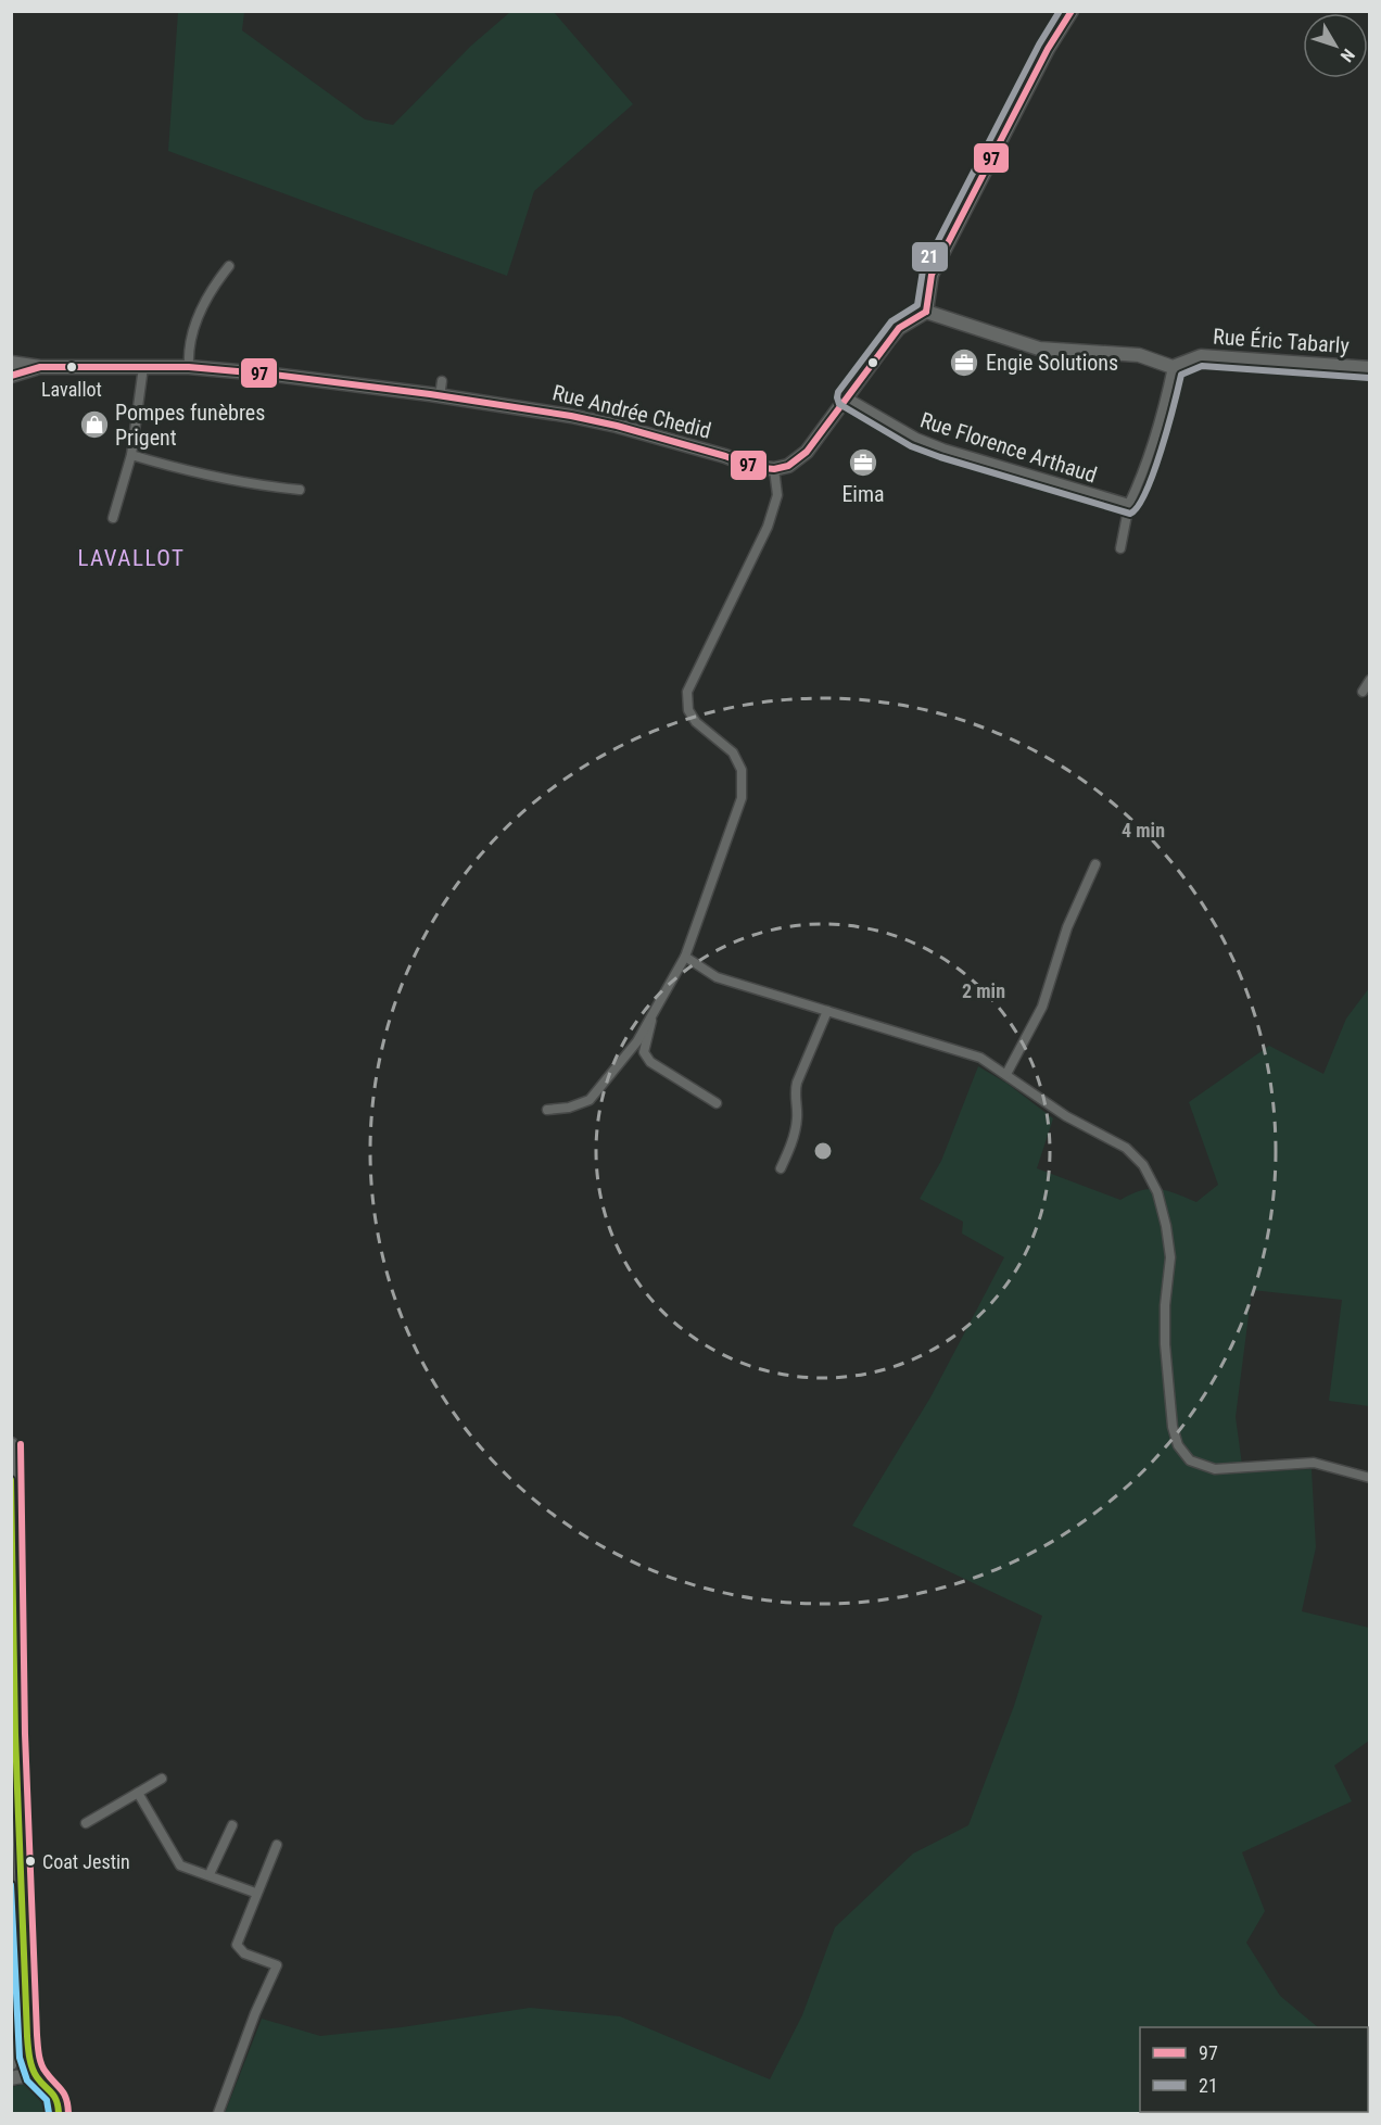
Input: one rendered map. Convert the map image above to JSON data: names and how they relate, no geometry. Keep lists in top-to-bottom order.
{
  "streets": {
    "street": ["Rue Éric Tabarly", "Rue Andrée Chedid", "Rue Florence Arthaud"]
  },
  "districts": ["LAVALLOT"],
  "places": {
    "office": ["Engie Solutions", "Eima"],
    "other": ["Lavallot", "Coat Jestin"],
    "shop": ["Pompes funèbres Prigent"]
  },
  "lines": ["transit line 97", "transit line 21"],
  "legend": ["97", "21"],
  "north": "bottom right",
  "rings": ["4 min", "2 min"]
}
